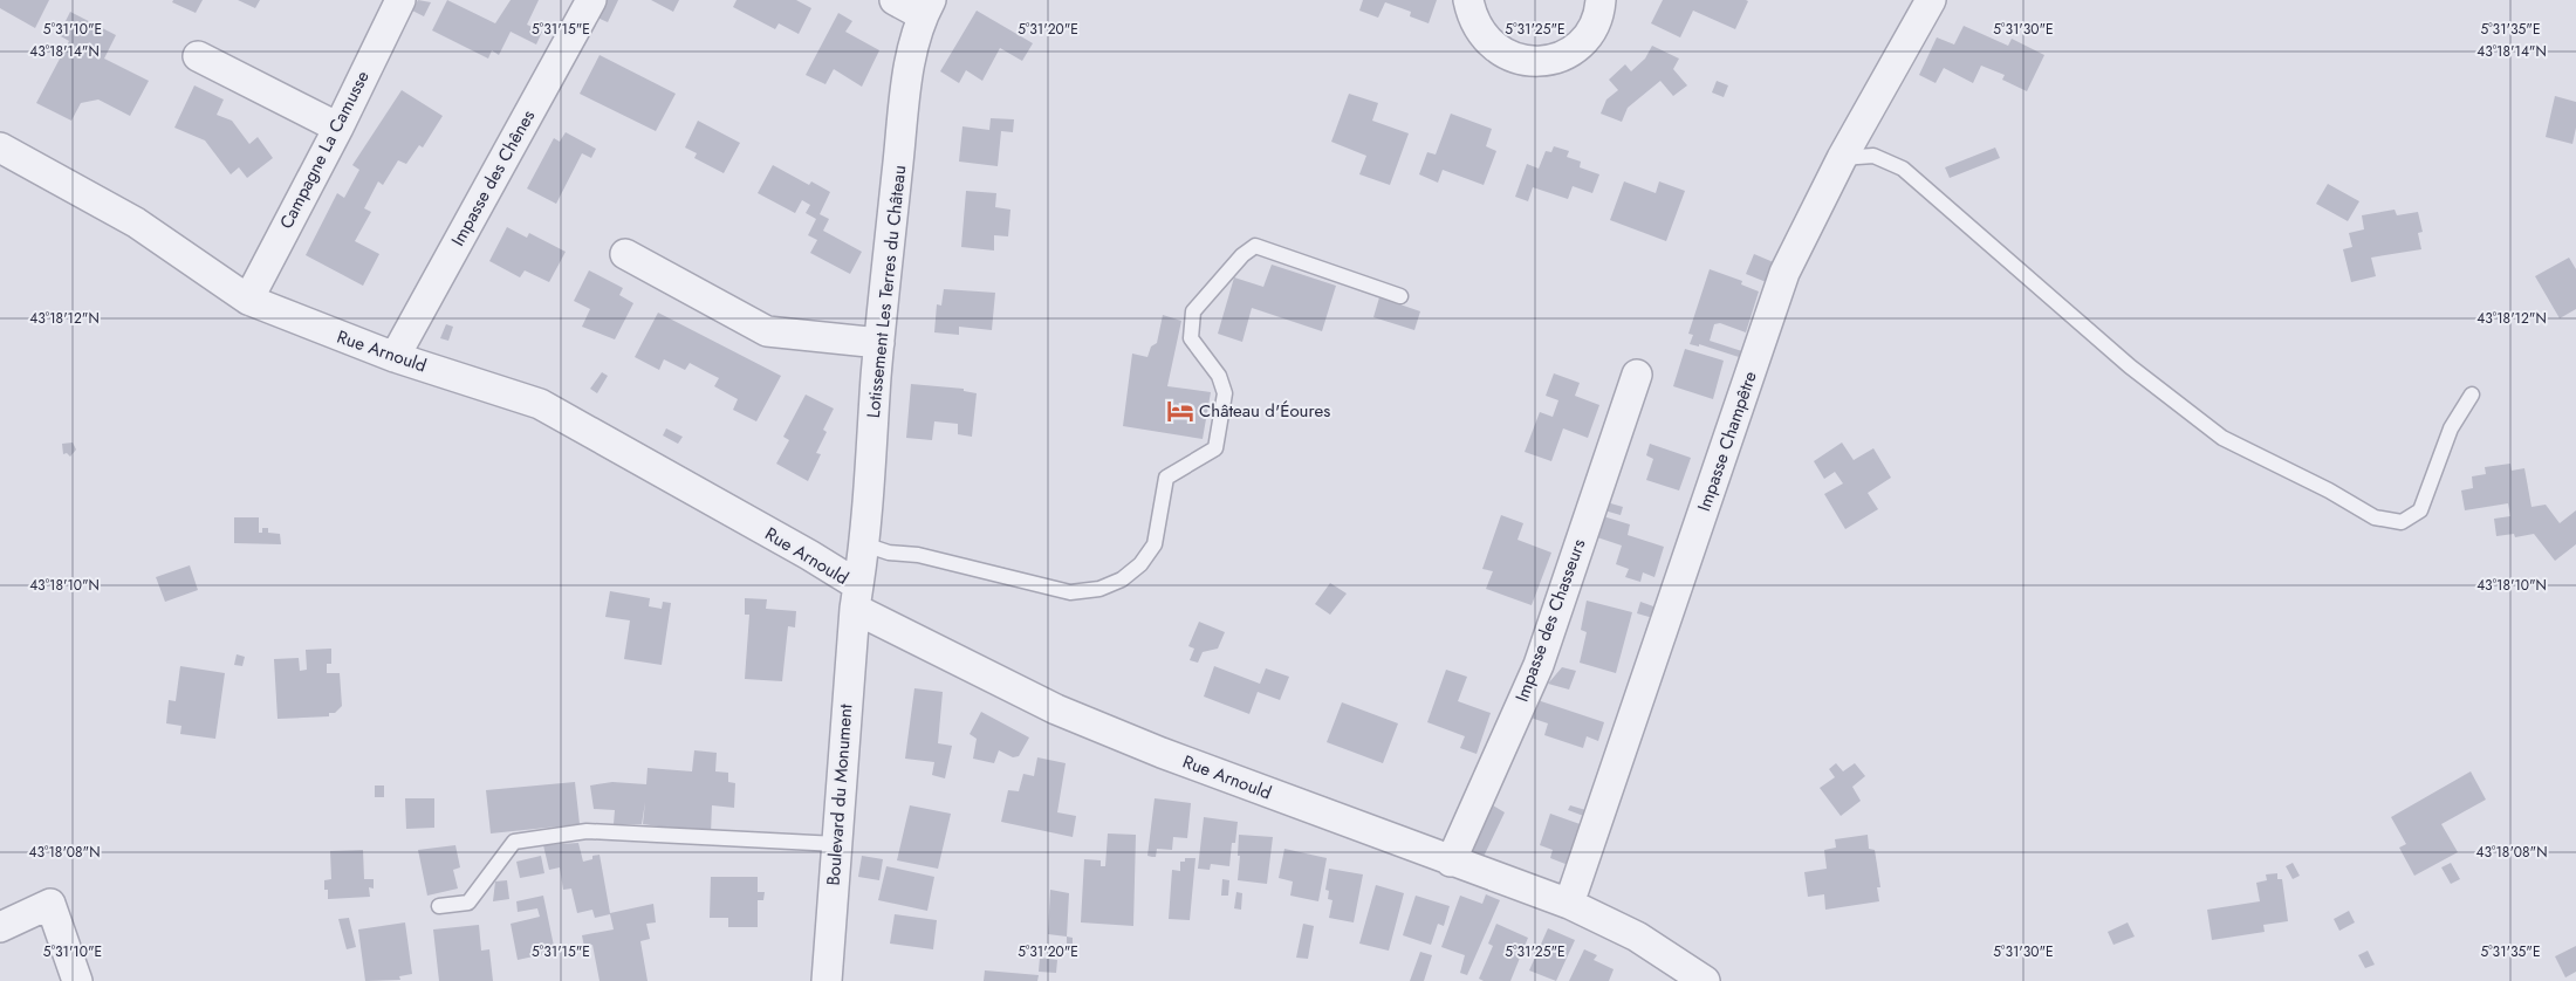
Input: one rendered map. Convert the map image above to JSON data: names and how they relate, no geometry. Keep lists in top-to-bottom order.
{
  "streets": {
    "street": [
      "Campagne La Camusse",
      "Impasse des Chênes",
      "Lotissement Les Terres du Château",
      "Rue Arnould",
      "Impasse Champêtre",
      "Impasse des Chasseurs",
      "Boulevard du Monument"
    ]
  },
  "crossings": [
    ["Campagne La Camusse", "Rue Arnould"],
    ["Impasse des Chênes", "Rue Arnould"],
    ["Lotissement Les Terres du Château", "Rue Arnould"],
    ["Lotissement Les Terres du Château", "Boulevard du Monument"],
    ["Rue Arnould", "Impasse Champêtre"],
    ["Rue Arnould", "Impasse des Chasseurs"],
    ["Rue Arnould", "Boulevard du Monument"]
  ],
  "places": {
    "hotel": ["Château d'Éoures"]
  },
  "coordinates": [
    "5°31'10\"E",
    "5°31'15\"E",
    "5°31'20\"E",
    "5°31'25\"E",
    "5°31'30\"E",
    "5°31'35\"E",
    "43°18'14\"N",
    "43°18'12\"N",
    "43°18'10\"N",
    "43°18'08\"N"
  ]
}
